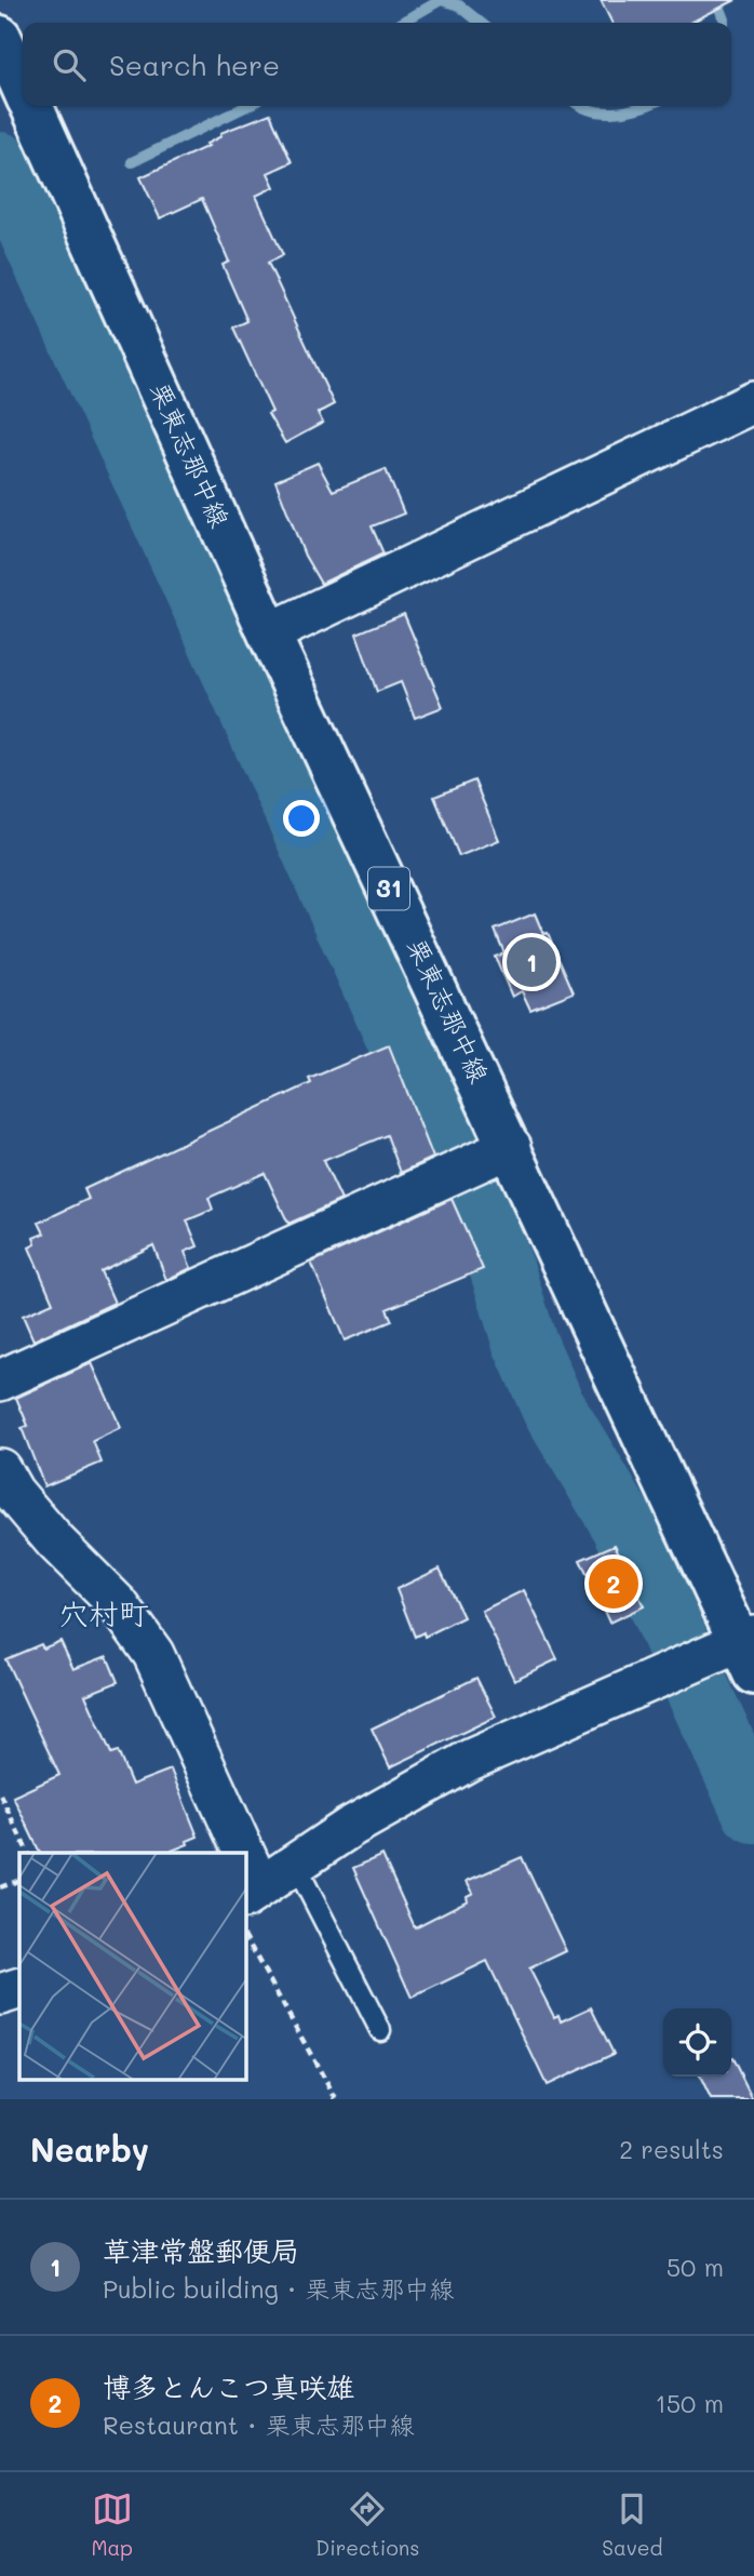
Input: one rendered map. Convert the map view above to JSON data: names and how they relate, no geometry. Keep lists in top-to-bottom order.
{
  "streets": {
    "main road": ["栗東志那中線", "31"]
  },
  "districts": ["穴村町"],
  "page": {
    "search": "Search here",
    "pins": ["1", "2"],
    "heading": ["Nearby", "2 results"],
    "list": [
      {
        "mark": "1",
        "name": "草津常盤郵便局",
        "note": "Public building · 栗東志那中線",
        "value": "50 m"
      },
      {
        "mark": "2",
        "name": "博多とんこつ真咲雄",
        "note": "Restaurant · 栗東志那中線",
        "value": "150 m"
      }
    ],
    "nav": ["Map", "Directions", "Saved"]
  }
}
